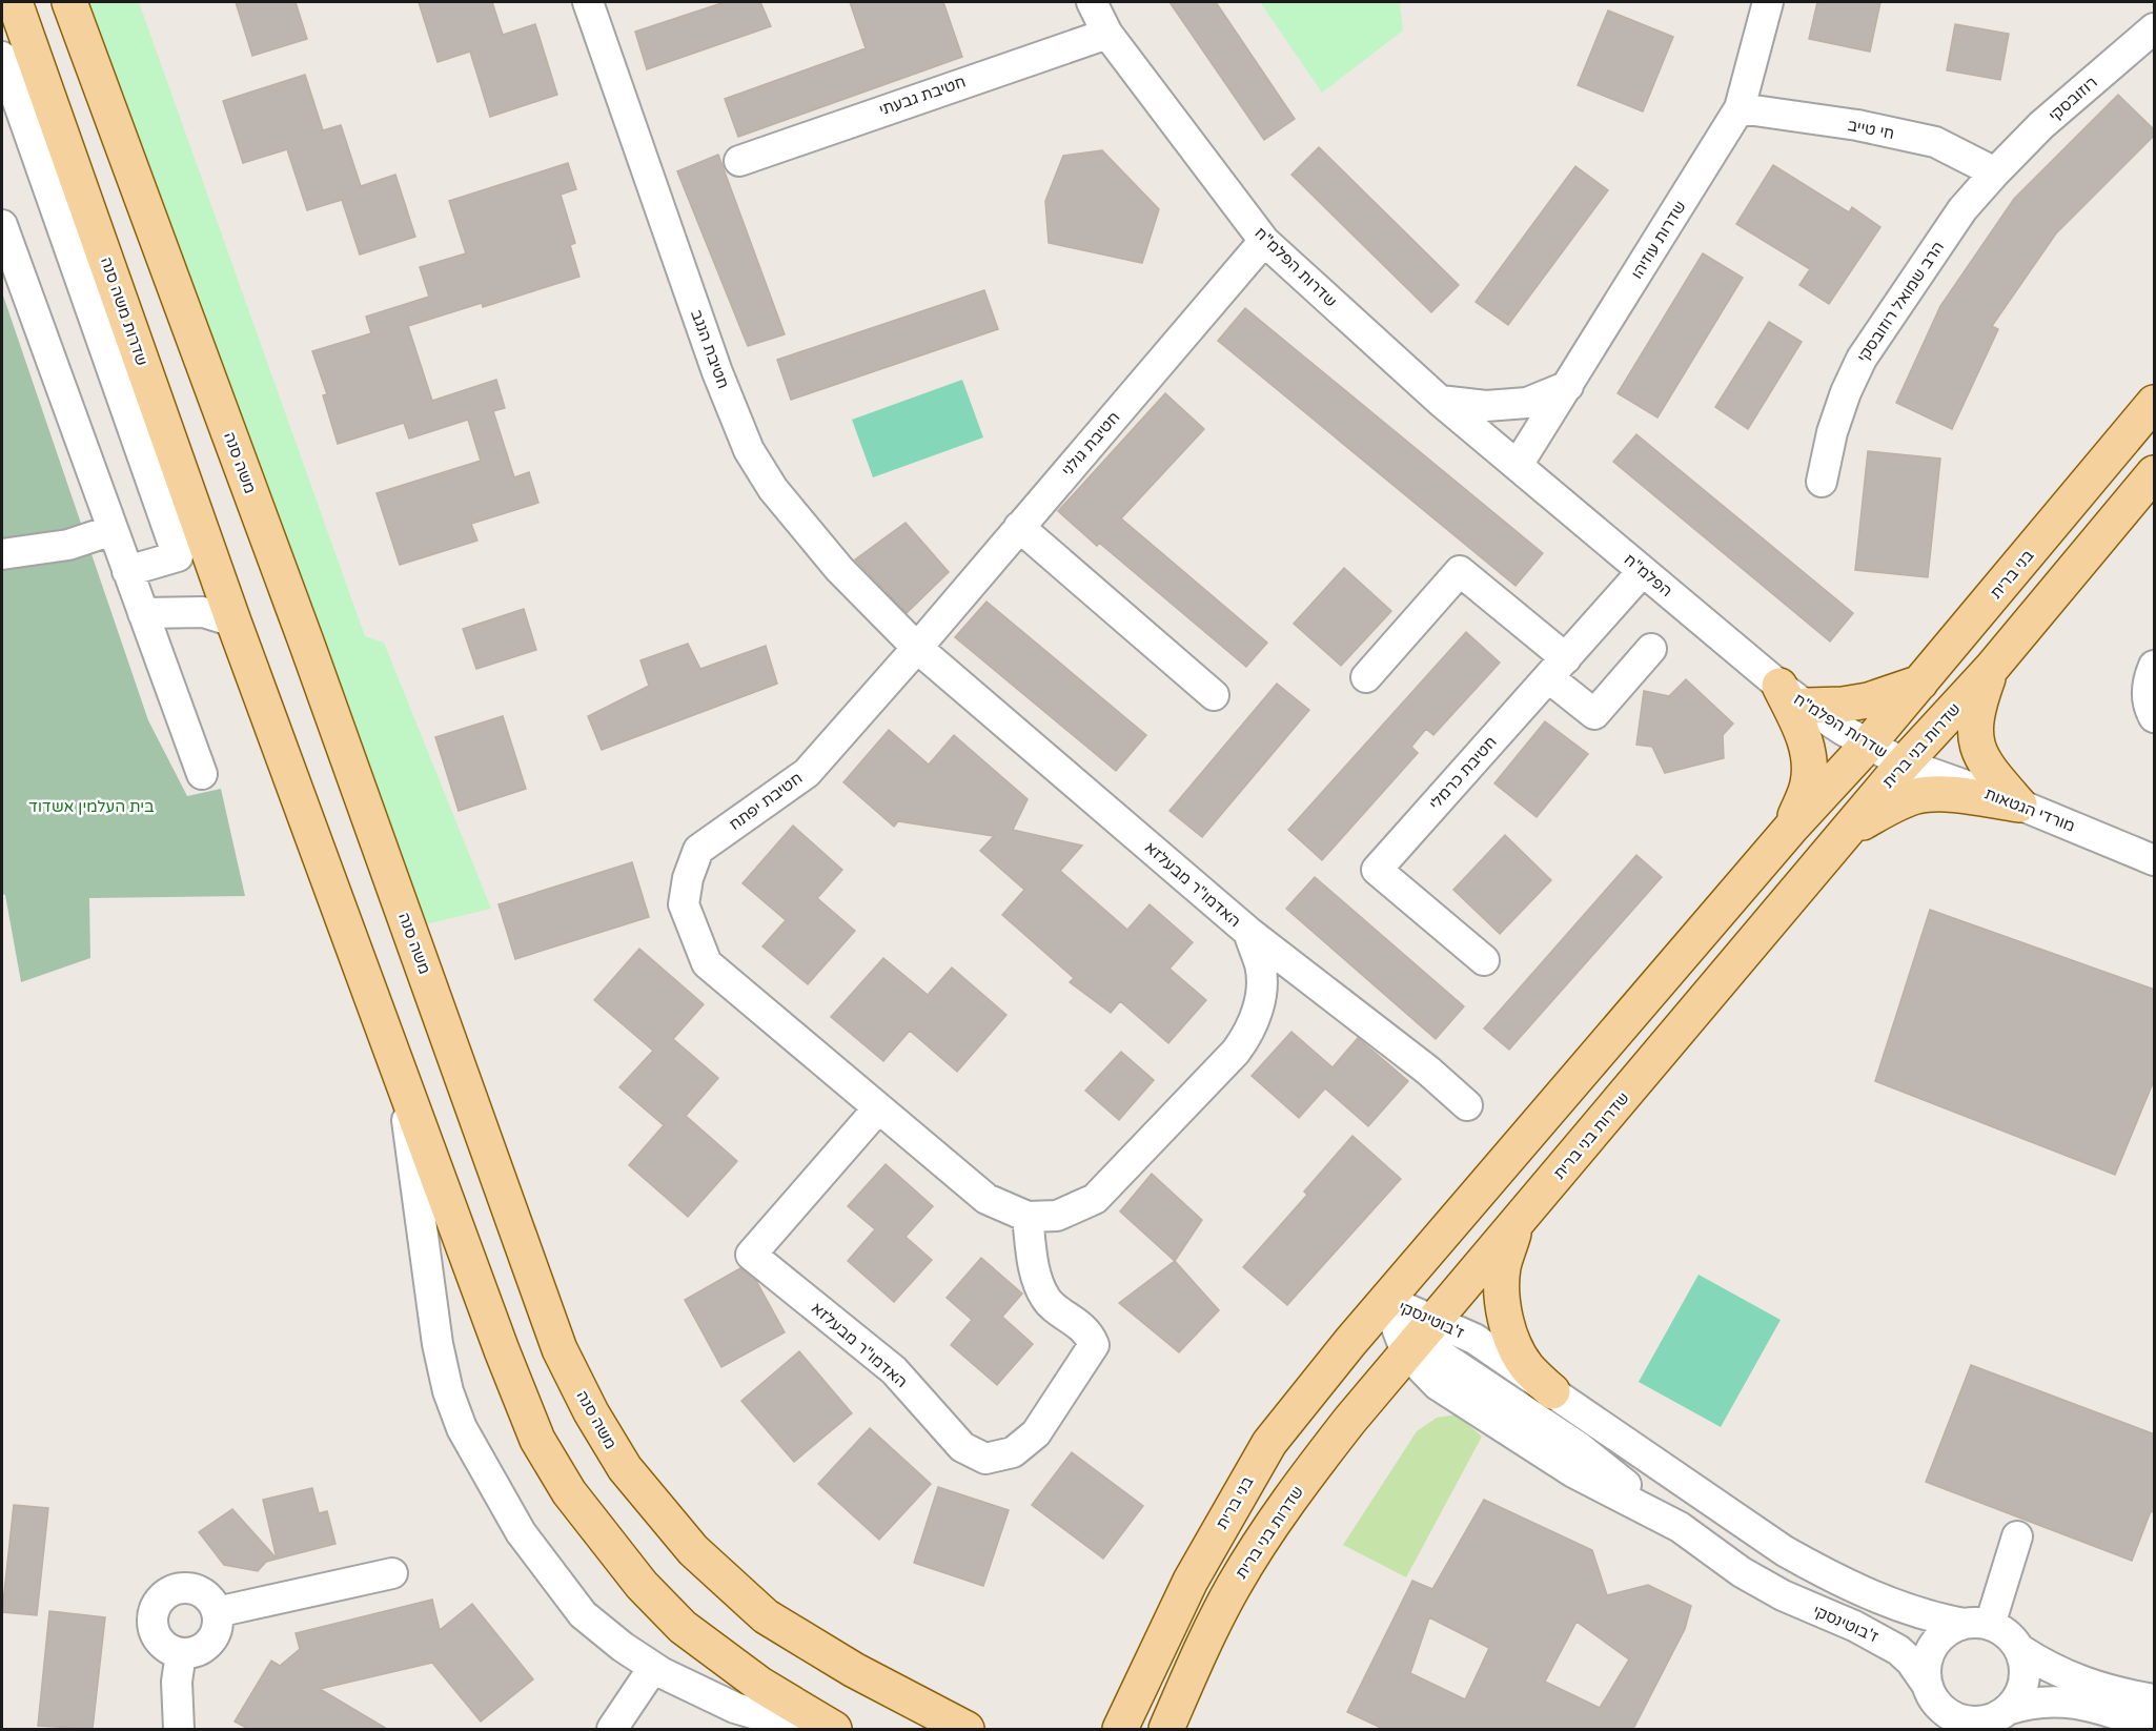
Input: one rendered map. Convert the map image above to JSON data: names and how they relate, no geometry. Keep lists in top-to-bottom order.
{
  "streets": {
    "main road": [
      "שדרות משה סנה",
      "משה סנה",
      "בני ברית",
      "שדרות בני ברית"
    ],
    "street": [
      "חטיבת גבעתי",
      "רוזובסקי",
      "חי טייב",
      "שדרות עוזיהו",
      "שדרות הפלמ\"ח",
      "הרב שמואל רוזובסקי",
      "חטיבת הנגב",
      "חטיבת גולני",
      "הפלמ\"ח",
      "חטיבת כרמלי",
      "חטיבת יפתח",
      "מורדי הגטאות",
      "האדמו\"ר מבעלזא",
      "ז'בוטינסקי"
    ]
  },
  "crossings": [
    ["חטיבת גבעתי", "שדרות הפלמ\"ח"],
    ["רוזובסקי", "חי טייב"],
    ["רוזובסקי", "הרב שמואל רוזובסקי"],
    ["חי טייב", "שדרות עוזיהו"],
    ["חי טייב", "הרב שמואל רוזובסקי"],
    ["שדרות עוזיהו", "שדרות הפלמ\"ח"],
    ["שדרות עוזיהו", "הפלמ\"ח"],
    ["שדרות הפלמ\"ח", "חטיבת גולני"],
    ["שדרות הפלמ\"ח", "בני ברית"],
    ["שדרות הפלמ\"ח", "הפלמ\"ח"],
    ["שדרות הפלמ\"ח", "שדרות בני ברית"],
    ["שדרות הפלמ\"ח", "מורדי הגטאות"],
    ["חטיבת הנגב", "חטיבת גולני"],
    ["חטיבת הנגב", "חטיבת יפתח"],
    ["חטיבת הנגב", "האדמו\"ר מבעלזא"],
    ["חטיבת גולני", "חטיבת יפתח"],
    ["חטיבת גולני", "האדמו\"ר מבעלזא"],
    ["בני ברית", "ז'בוטינסקי"],
    ["הפלמ\"ח", "חטיבת כרמלי"],
    ["שדרות בני ברית", "מורדי הגטאות"],
    ["שדרות בני ברית", "ז'בוטינסקי"],
    ["חטיבת יפתח", "האדמו\"ר מבעלזא"]
  ],
  "parks": ["בית העלמין אשדוד"]
}
